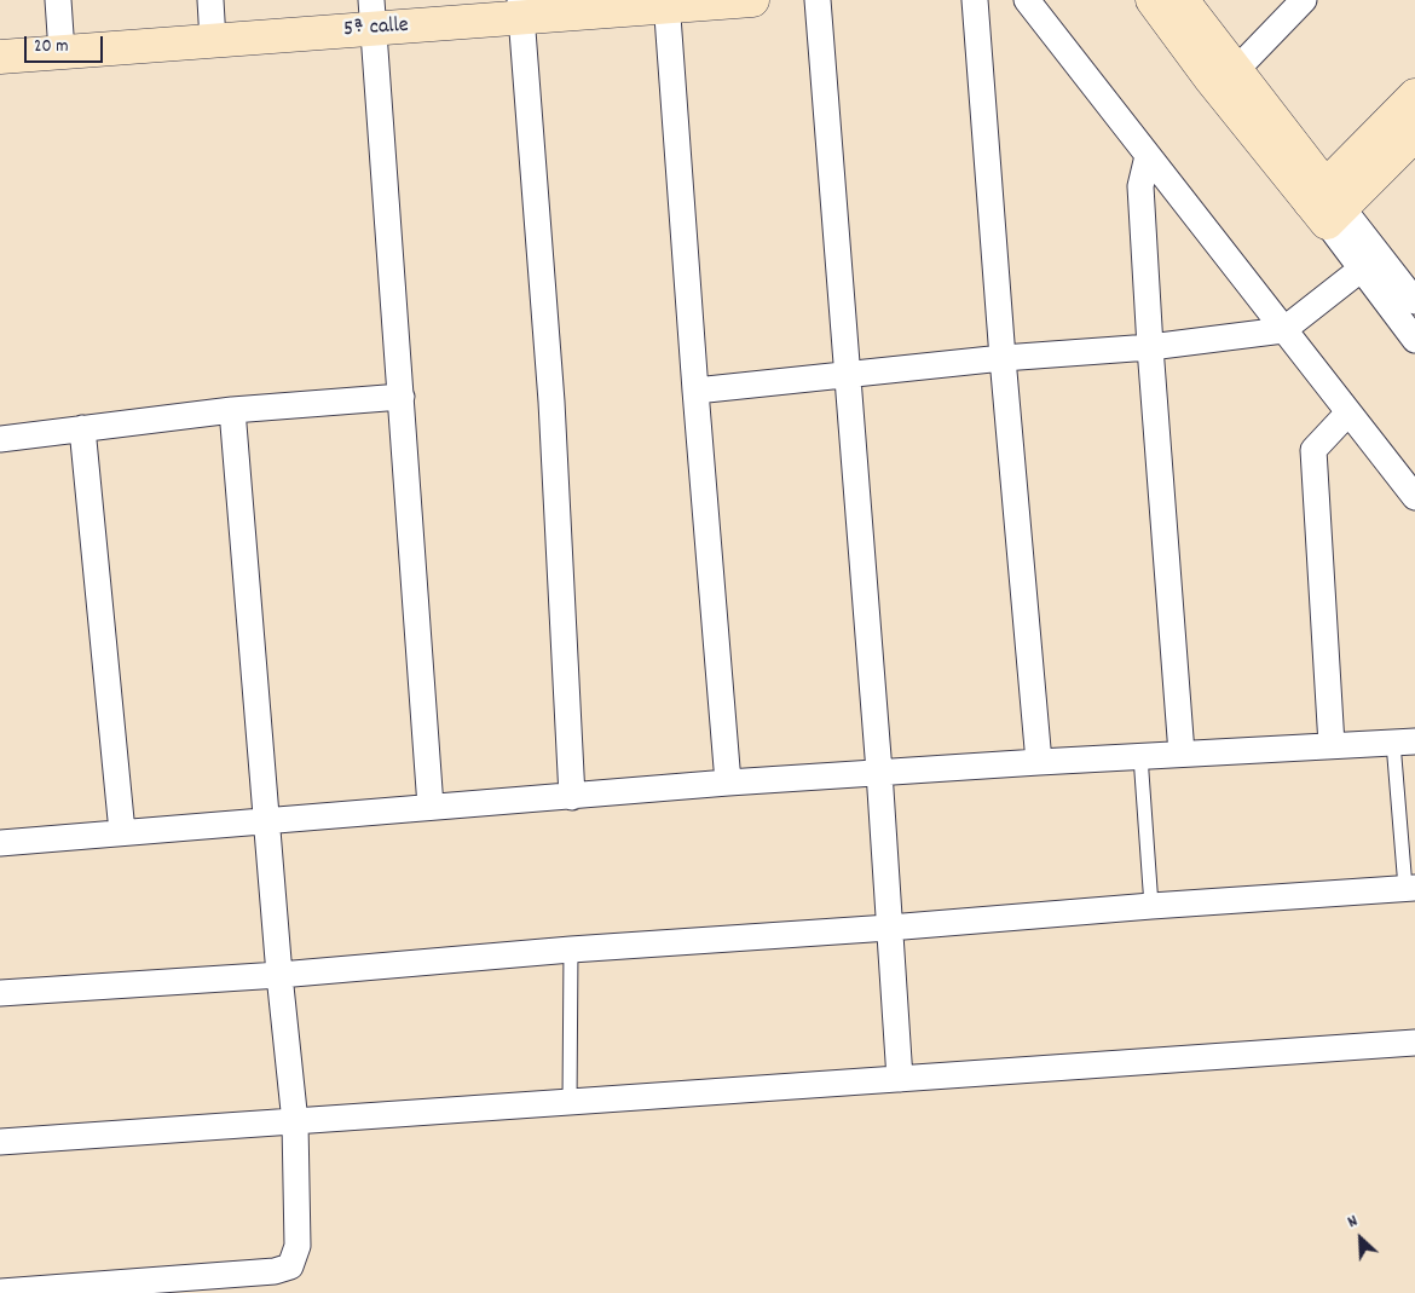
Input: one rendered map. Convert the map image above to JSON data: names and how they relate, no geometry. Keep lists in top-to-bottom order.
{
  "streets": {
    "street": ["5ª calle"]
  },
  "scale_bar": "20 m",
  "north": "top left"
}
